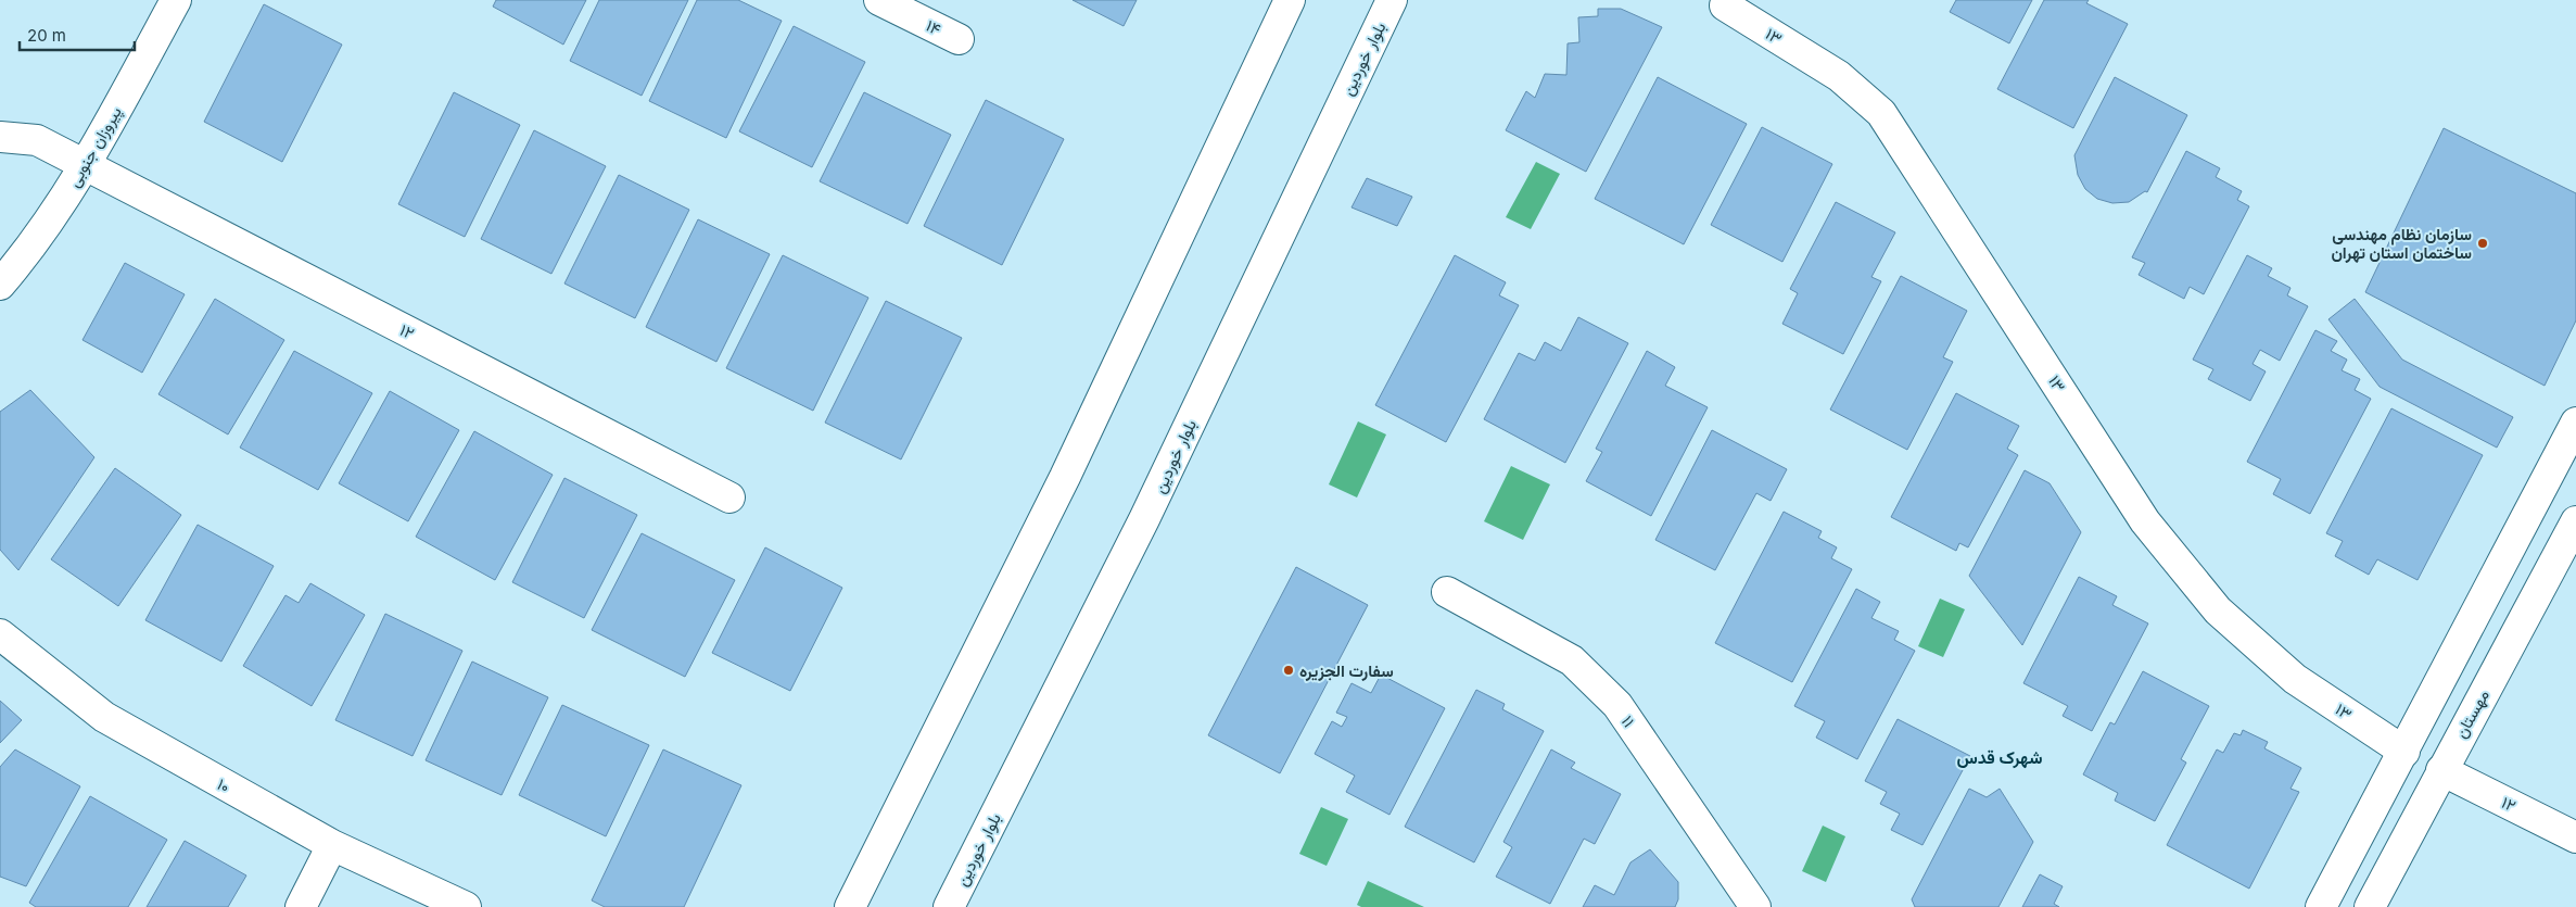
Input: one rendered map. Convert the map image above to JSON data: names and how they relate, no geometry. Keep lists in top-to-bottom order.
{
  "streets": {
    "street": [
      "۱۴",
      "۱۳",
      "بلوار خوردین",
      "پیروزان جنوبی",
      "۱۲",
      "مهستان",
      "۱۱",
      "۱۰"
    ]
  },
  "crossings": [
    ["۱۳", "۱۲"],
    ["۱۳", "مهستان"],
    ["پیروزان جنوبی", "۱۲"],
    ["۱۲", "مهستان"]
  ],
  "districts": ["شهرک قدس"],
  "places": ["سازمان نظام مهندسی ساختمان استان تهران", "سفارت الجزیره"],
  "scale_bar": "20 m"
}
